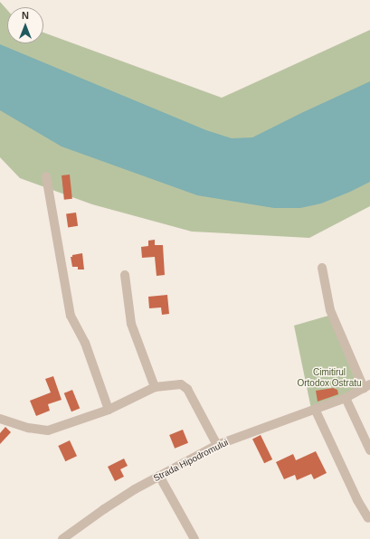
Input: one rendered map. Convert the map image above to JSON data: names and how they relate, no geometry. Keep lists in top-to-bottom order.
{
  "streets": {
    "street": ["Strada Hipodromului"]
  },
  "parks": ["Cimitirul Ortodox Ostratu"],
  "north": "top"
}
